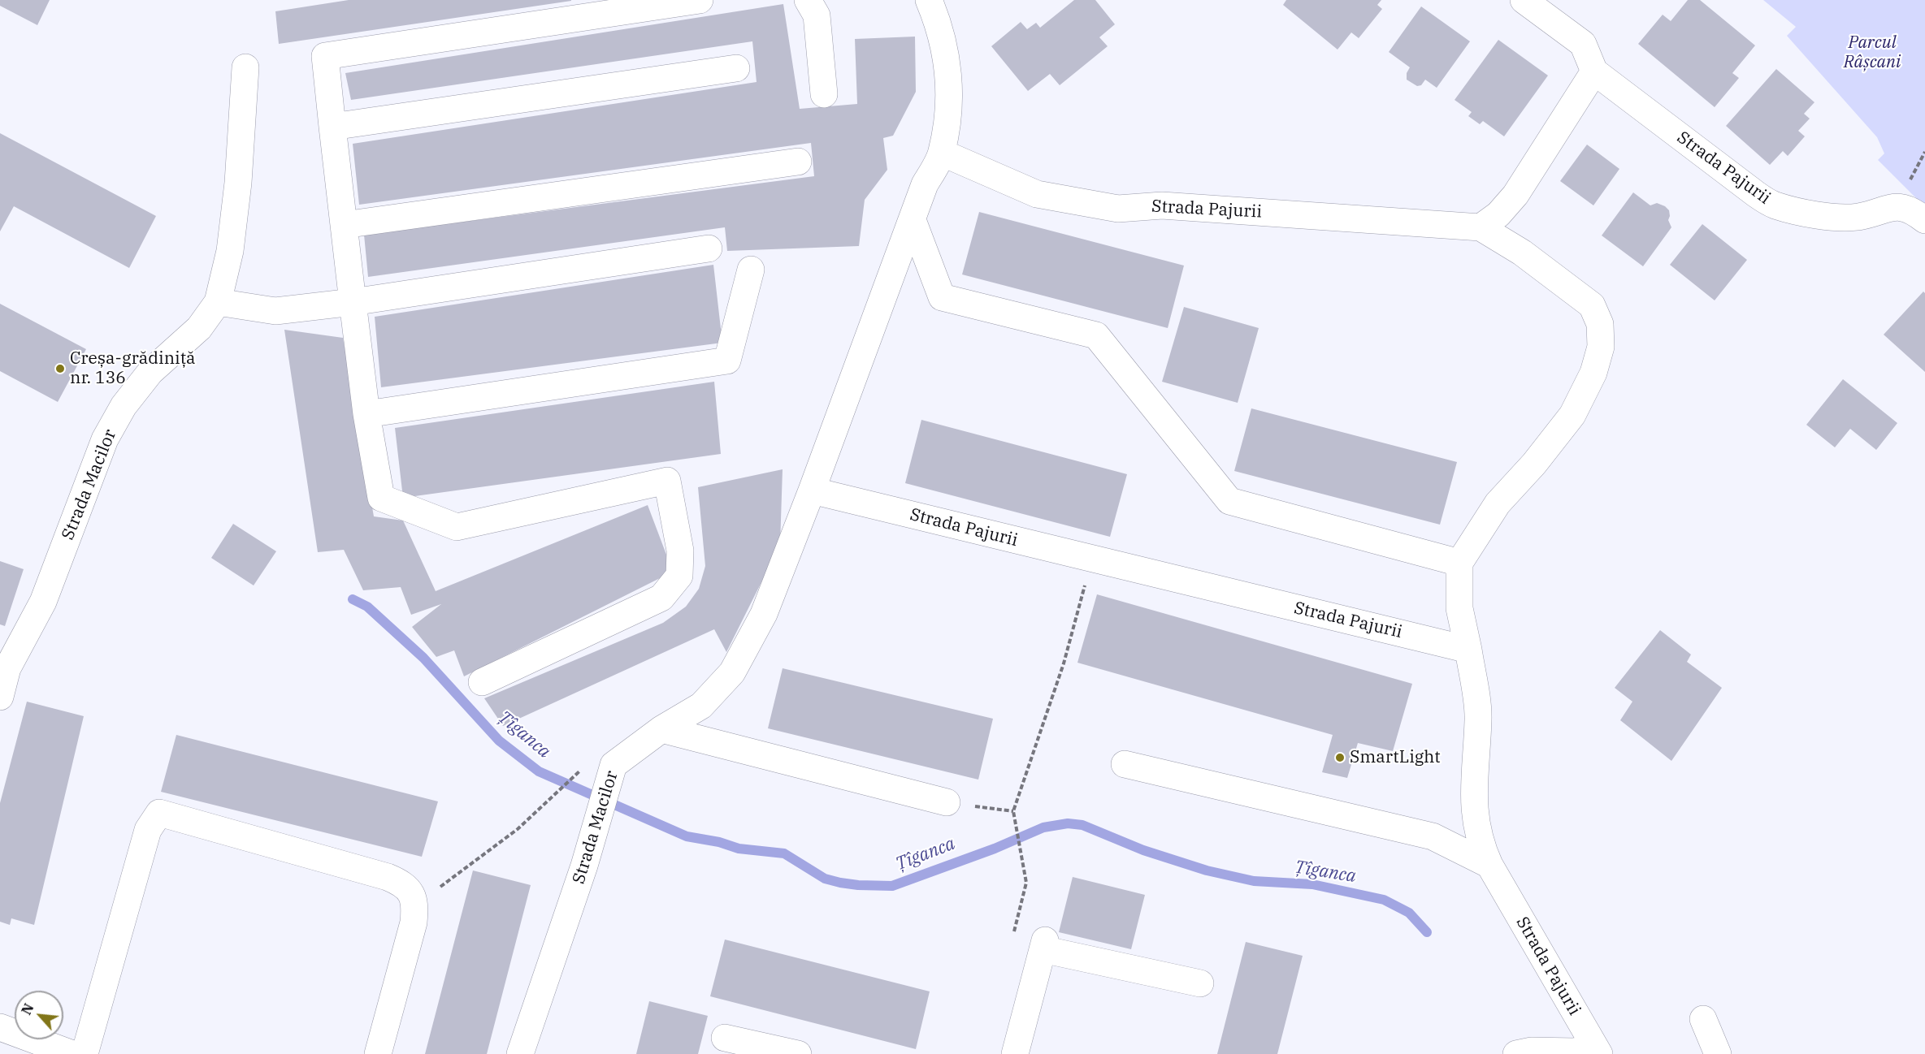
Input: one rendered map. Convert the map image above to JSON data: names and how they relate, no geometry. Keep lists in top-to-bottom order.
{
  "streets": {
    "street": ["Strada Pajurii", "Strada Macilor"]
  },
  "crossings": [
    ["Strada Pajurii", "Strada Macilor"]
  ],
  "water": ["Țîganca"],
  "parks": ["Parcul Râșcani"],
  "places": ["Creșa-grădiniță nr. 136", "SmartLight"],
  "north": "top left"
}
